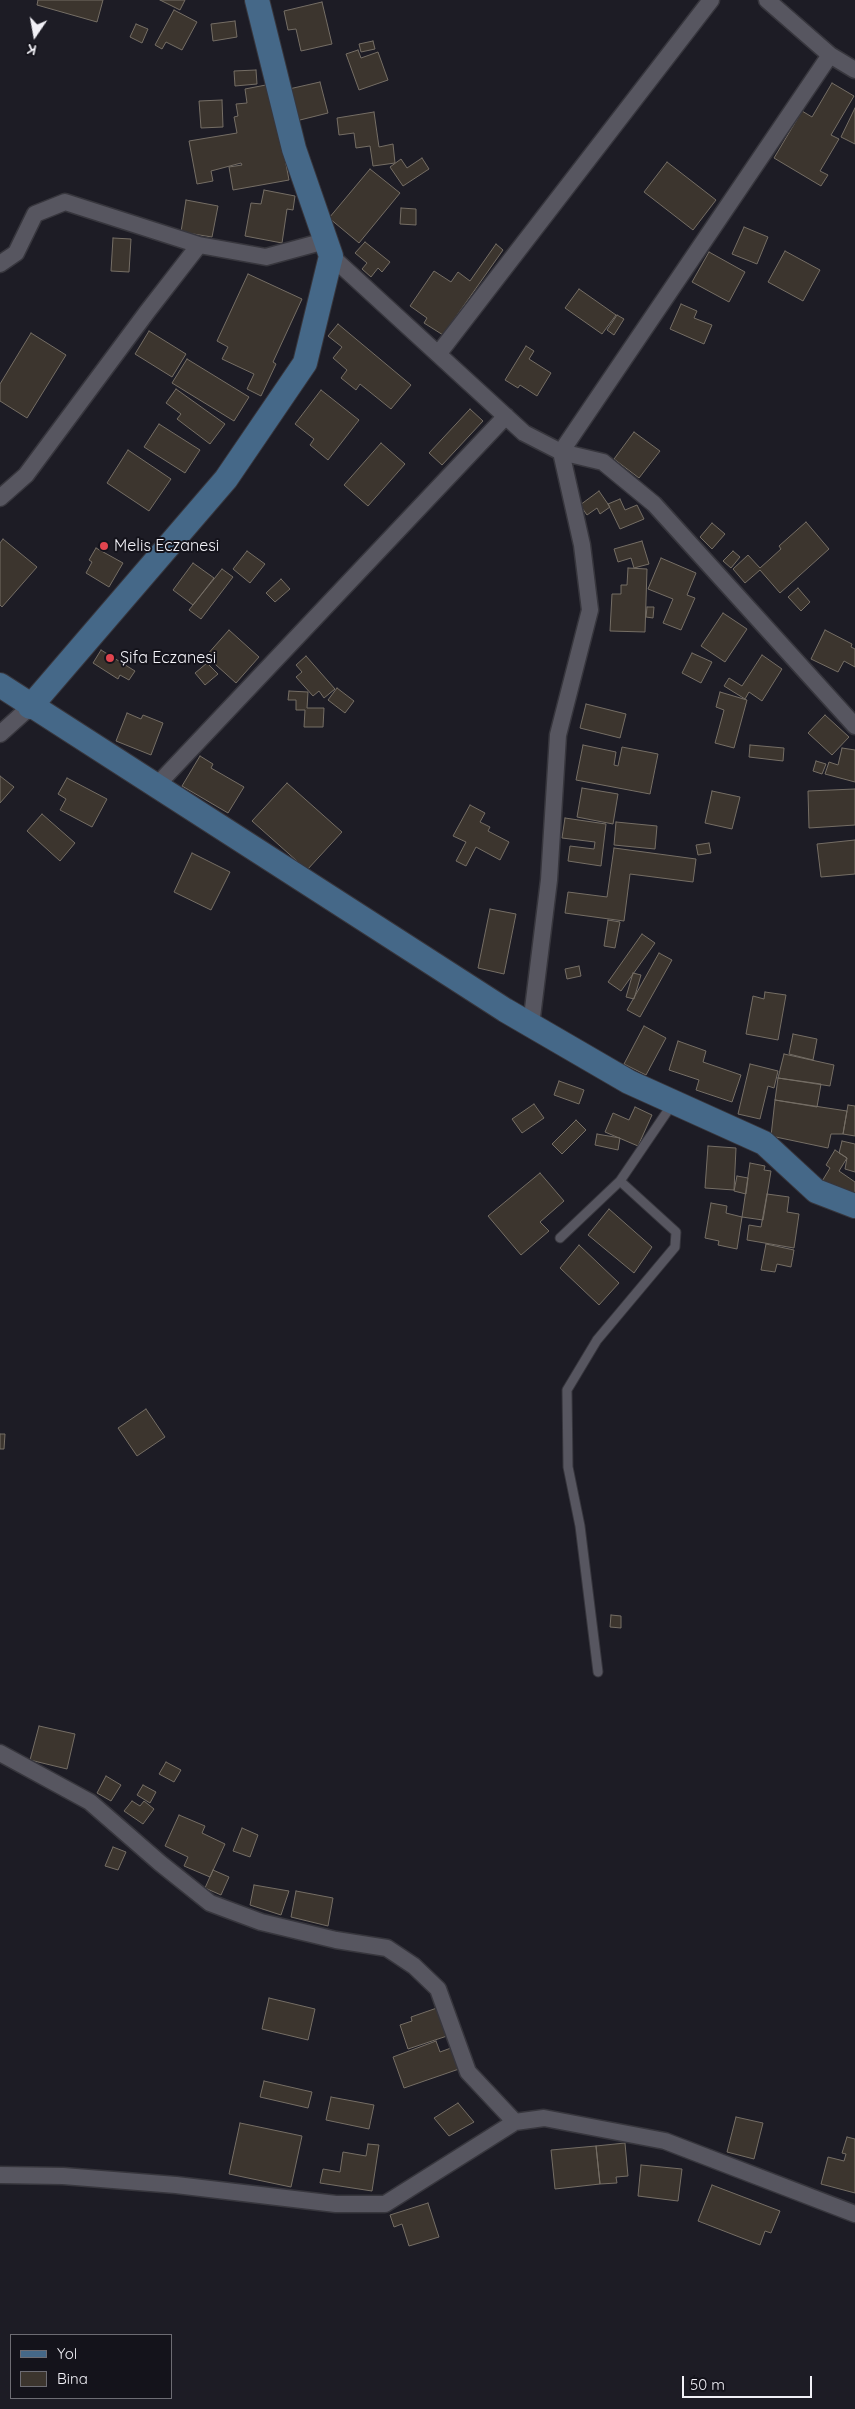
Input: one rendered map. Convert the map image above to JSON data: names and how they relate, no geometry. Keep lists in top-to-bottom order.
{
  "places": ["Melis Eczanesi", "Şifa Eczanesi"],
  "legend": ["Yol", "Bina"],
  "scale_bar": "50 m",
  "north": "bottom"
}
